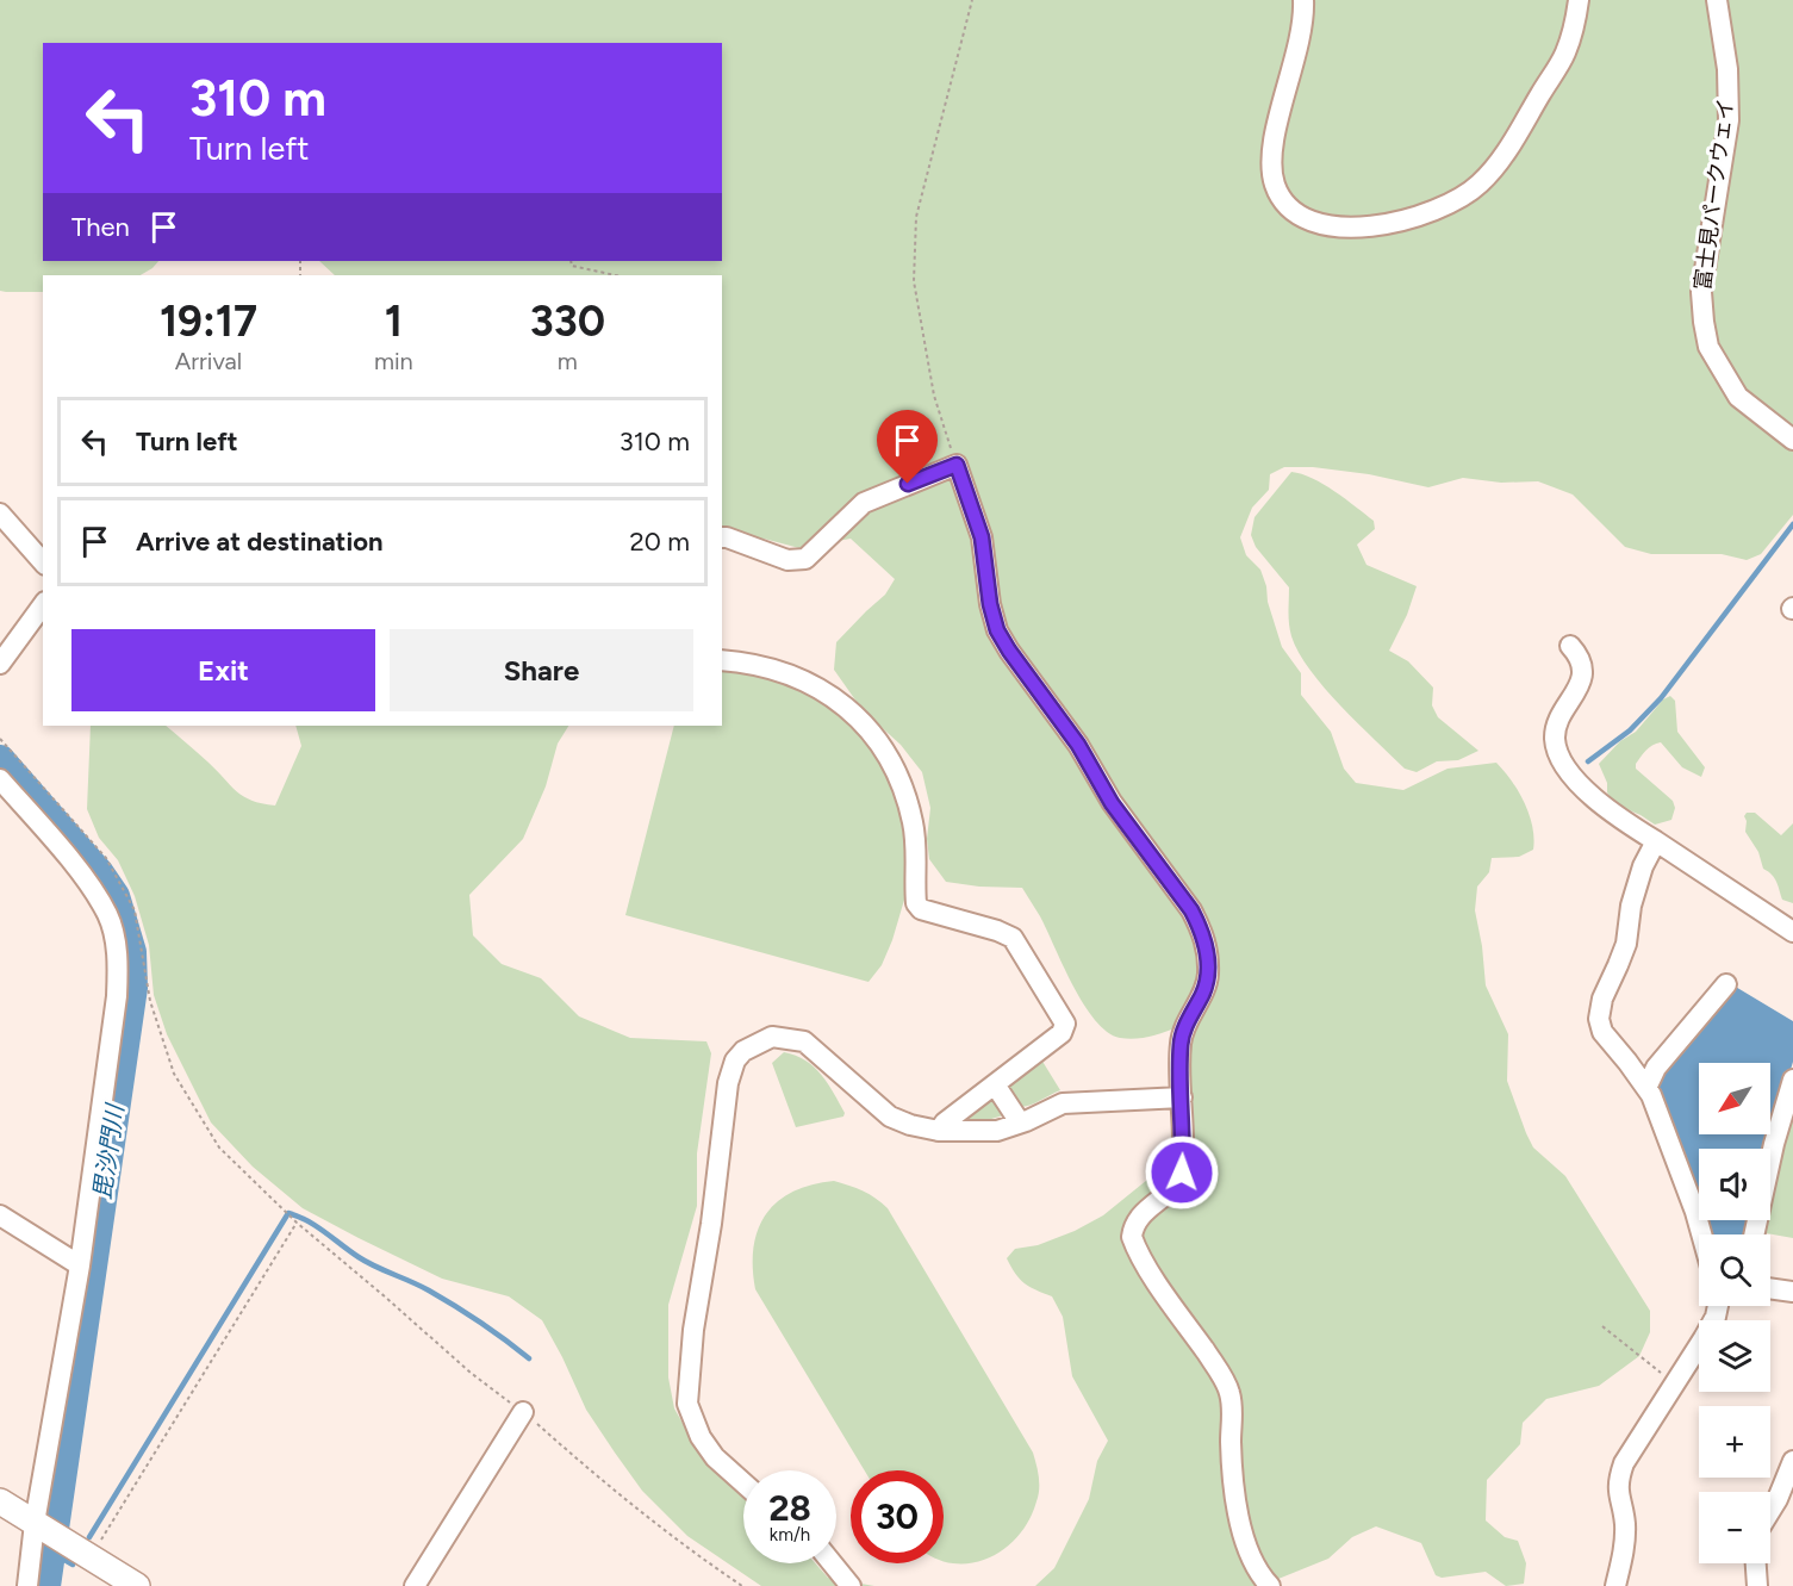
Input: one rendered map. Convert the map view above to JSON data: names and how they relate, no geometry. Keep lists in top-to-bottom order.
{
  "streets": {
    "street": ["富士見パークウェイ"]
  },
  "water": ["毘沙門川"],
  "north": "bottom left",
  "page": {
    "turn": ["310 m", "Turn left"],
    "then": "Then",
    "eta": [
      "19:17",
      "Arrival",
      "1",
      "min",
      "330",
      "m"
    ],
    "list": [
      {
        "name": "Turn left",
        "value": "310 m"
      },
      {
        "name": "Arrive at destination",
        "value": "20 m"
      }
    ],
    "buttons": ["Exit", "Share"],
    "map_buttons": ["+", "−"],
    "speed": "28 km/h",
    "limit": "30"
  }
}
